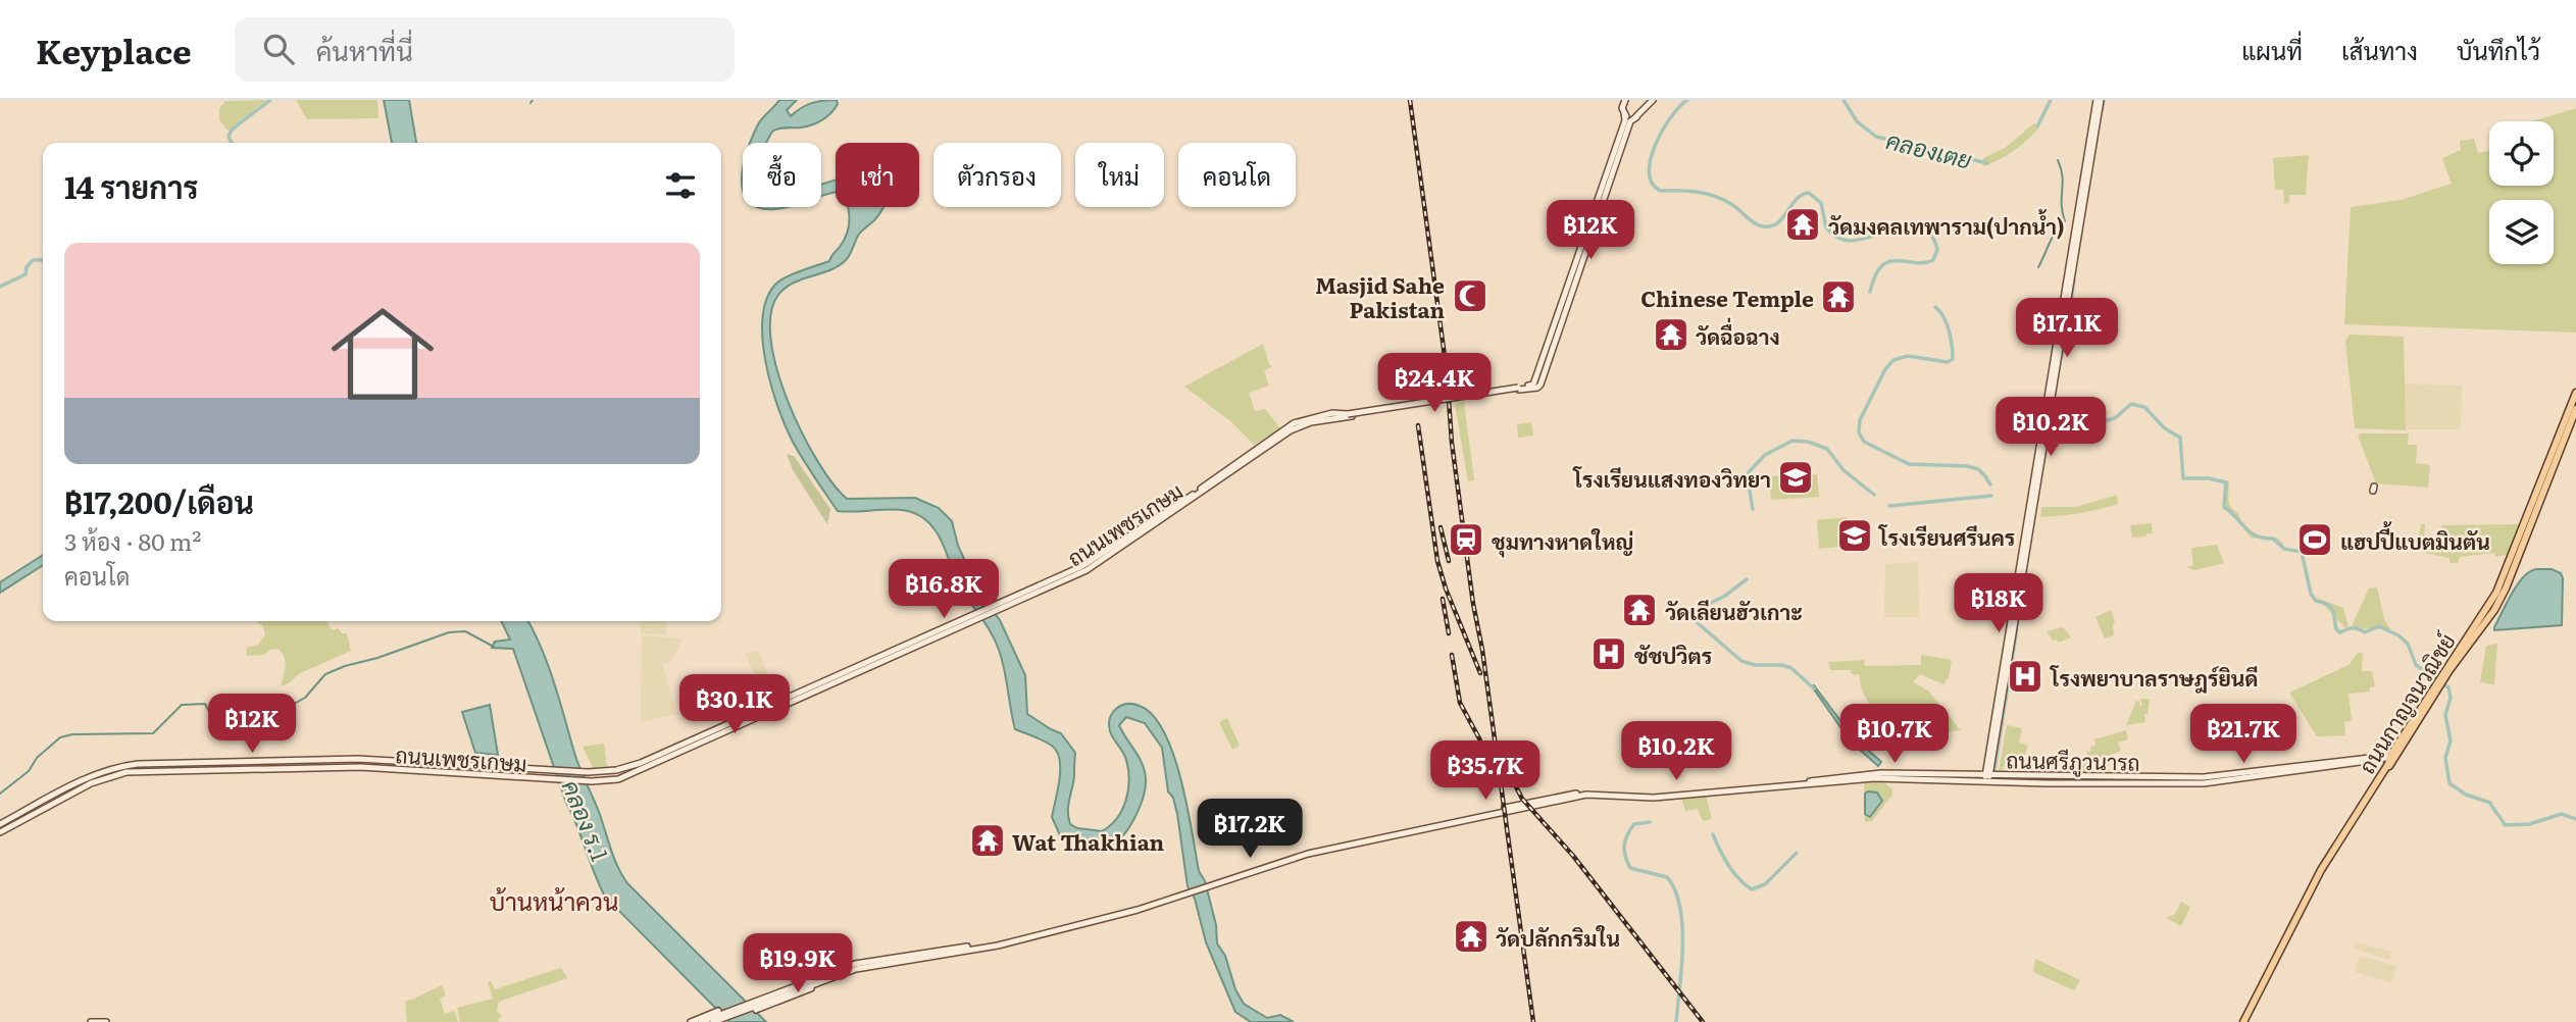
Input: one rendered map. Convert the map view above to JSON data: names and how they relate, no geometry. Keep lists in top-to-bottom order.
{
  "streets": {
    "main road": ["ถนนเพชรเกษม", "ถนนกาญจนวณิชย์", "ถนนศรีภูวนารถ"]
  },
  "crossings": [
    ["ถนนกาญจนวณิชย์", "ถนนศรีภูวนารถ"]
  ],
  "districts": ["บ้านหน้าควน"],
  "water": ["คลองเตย", "คลอง ร.1"],
  "places": {
    "temple": [
      "วัดมงคลเทพาราม(ปากน้ำ)",
      "Chinese Temple",
      "วัดฉื่อฉาง",
      "วัดเลียนฮัวเกาะ",
      "Wat Thakhian",
      "วัดปลักกริมใน"
    ],
    "mosque": ["Masjid Sahe Pakistan"],
    "school or university": ["โรงเรียนแสงทองวิทยา", "โรงเรียนศรีนคร"],
    "station": ["ชุมทางหาดใหญ่"],
    "sports": ["แฮปปี้แบตมินตัน"],
    "hospital": ["ชัชปวิตร", "โรงพยาบาลราษฎร์ยินดี"]
  },
  "page": {
    "header": "Keyplace",
    "search": "ค้นหาที่นี่",
    "nav": ["แผนที่", "เส้นทาง", "บันทึกไว้"],
    "chip": [
      "ซื้อ",
      "เช่า",
      "ตัวกรอง",
      "ใหม่",
      "คอนโด"
    ],
    "heading": "14 รายการ",
    "price": [
      "฿12K",
      "฿17.1K",
      "฿24.4K",
      "฿10.2K",
      "฿16.8K",
      "฿18K",
      "฿30.1K",
      "฿12K",
      "฿10.7K",
      "฿21.7K",
      "฿10.2K",
      "฿35.7K",
      "฿17.2K",
      "฿19.9K"
    ],
    "list": [
      {
        "name": "฿17,200/เดือน",
        "note": "3 ห้อง · 80 m² · คอนโด"
      }
    ]
  }
}
